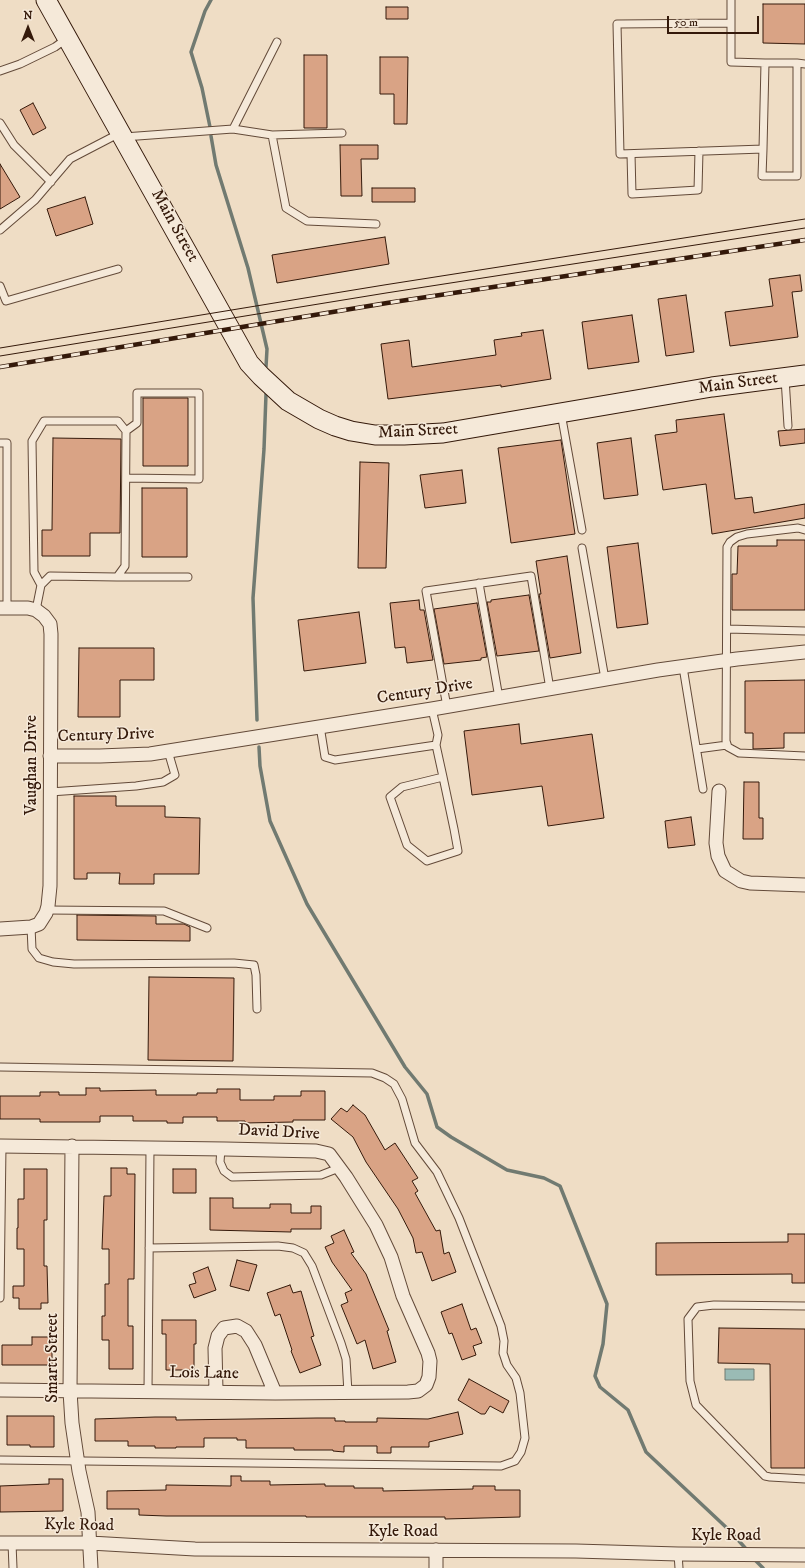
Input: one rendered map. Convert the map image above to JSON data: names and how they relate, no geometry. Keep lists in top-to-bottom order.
{
  "streets": {
    "street": [
      "Main Street",
      "Century Drive",
      "Vaughan Drive",
      "David Drive",
      "Smartt Street",
      "Lois Lane",
      "Kyle Road"
    ]
  },
  "crossings": [
    ["Century Drive", "Vaughan Drive"],
    ["David Drive", "Smartt Street"],
    ["David Drive", "Lois Lane"],
    ["Smartt Street", "Lois Lane"],
    ["Smartt Street", "Kyle Road"]
  ],
  "scale_bar": "50 m",
  "north": "top"
}
